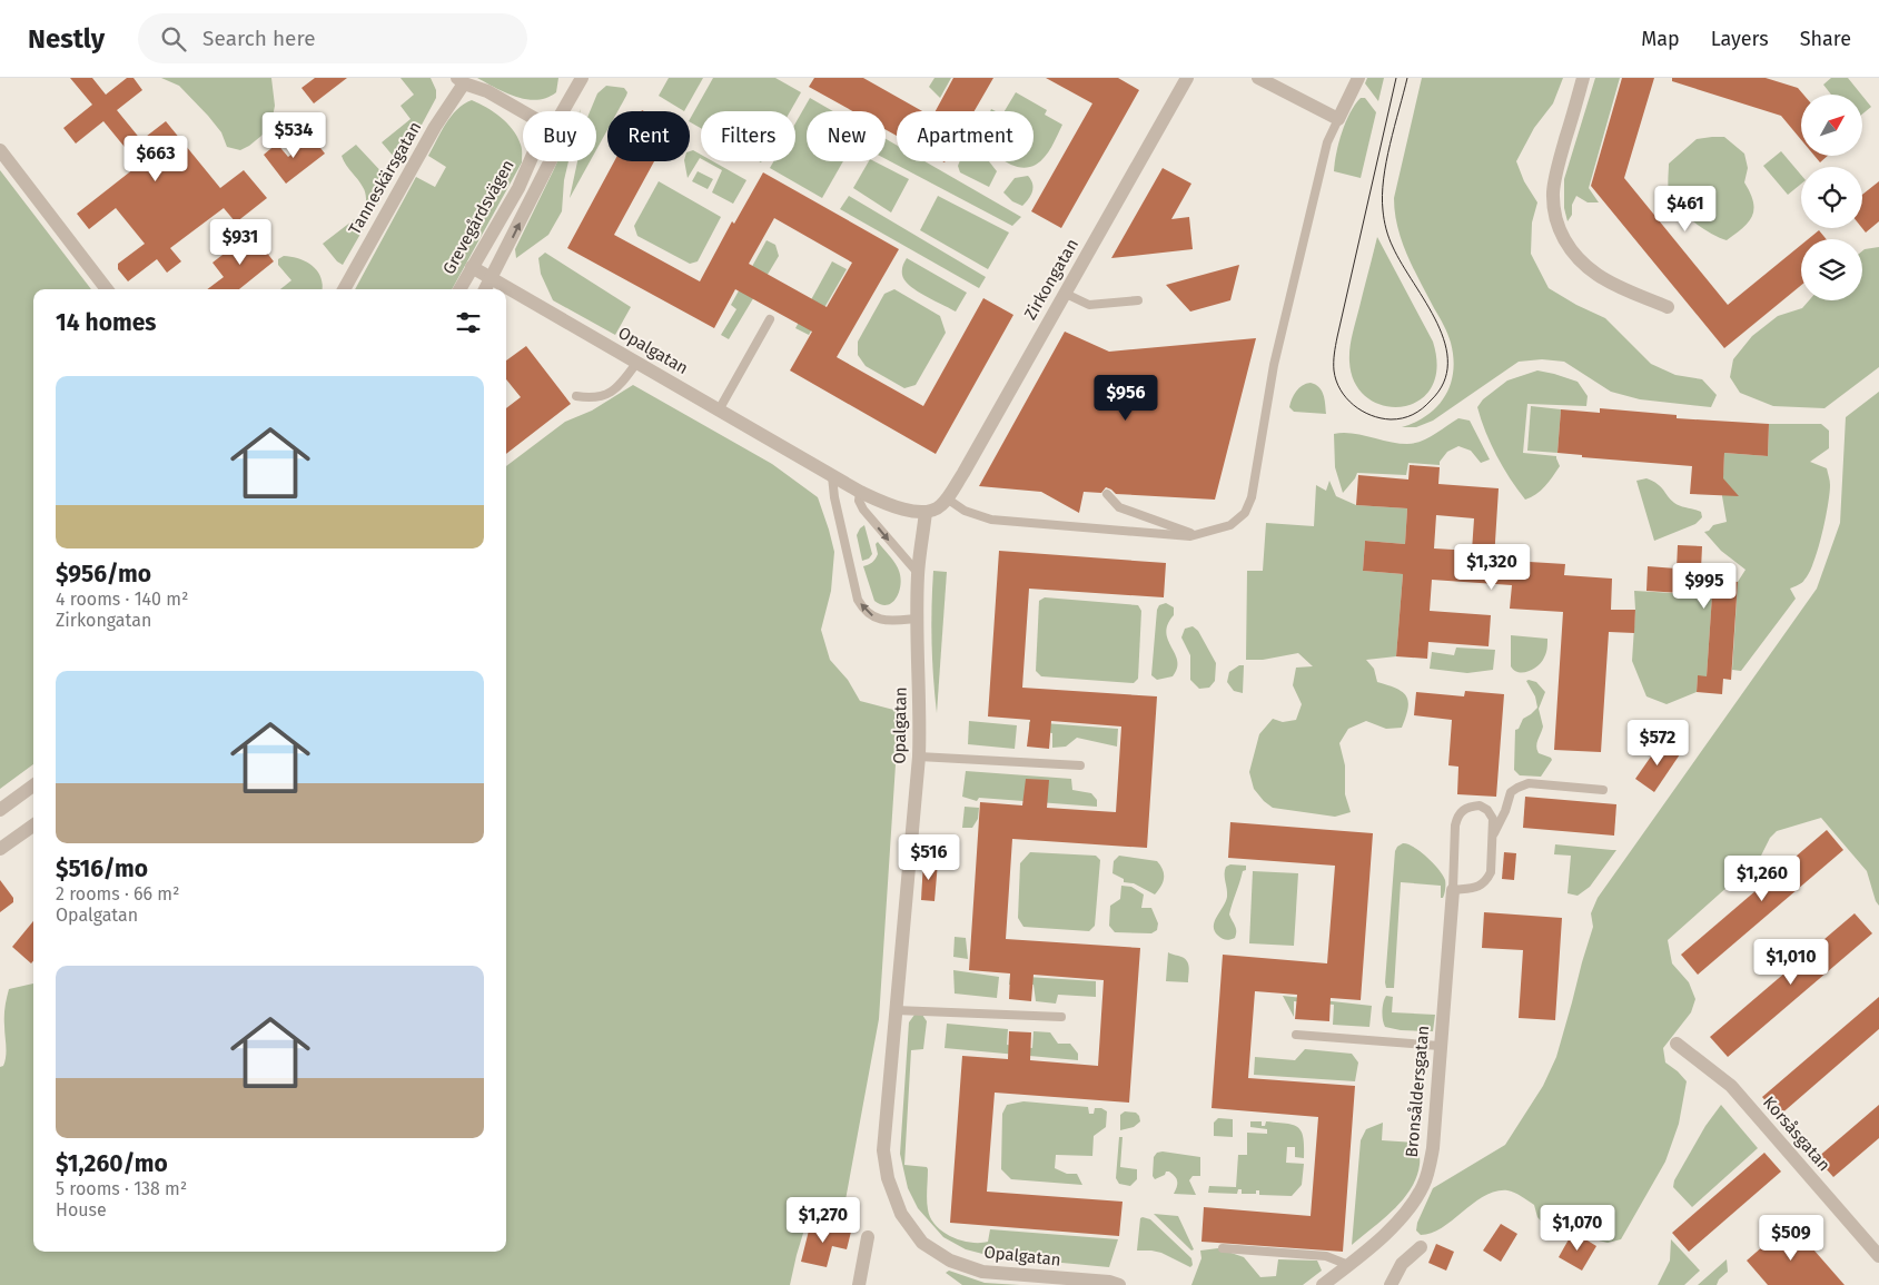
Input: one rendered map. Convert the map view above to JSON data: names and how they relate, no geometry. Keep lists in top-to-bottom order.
{
  "streets": {
    "street": [
      "Tanneskärsgatan",
      "Grevegårdsvägen",
      "Zirkongatan",
      "Opalgatan",
      "Bronsåldersgatan",
      "Korsåsgatan"
    ]
  },
  "crossings": [
    ["Grevegårdsvägen", "Opalgatan"]
  ],
  "north": "top right",
  "page": {
    "header": "Nestly",
    "search": "Search here",
    "nav": ["Map", "Layers", "Share"],
    "chip": [
      "Buy",
      "Rent",
      "Filters",
      "New",
      "Apartment"
    ],
    "price": [
      "$534",
      "$663",
      "$461",
      "$931",
      "$956",
      "$1,320",
      "$995",
      "$572",
      "$516",
      "$1,260",
      "$1,010",
      "$1,270",
      "$1,070",
      "$509"
    ],
    "heading": "14 homes",
    "list": [
      {
        "name": "$956/mo",
        "note": "4 rooms · 140 m² · Zirkongatan"
      },
      {
        "name": "$516/mo",
        "note": "2 rooms · 66 m² · Opalgatan"
      },
      {
        "name": "$1,260/mo",
        "note": "5 rooms · 138 m² · House"
      }
    ]
  }
}
